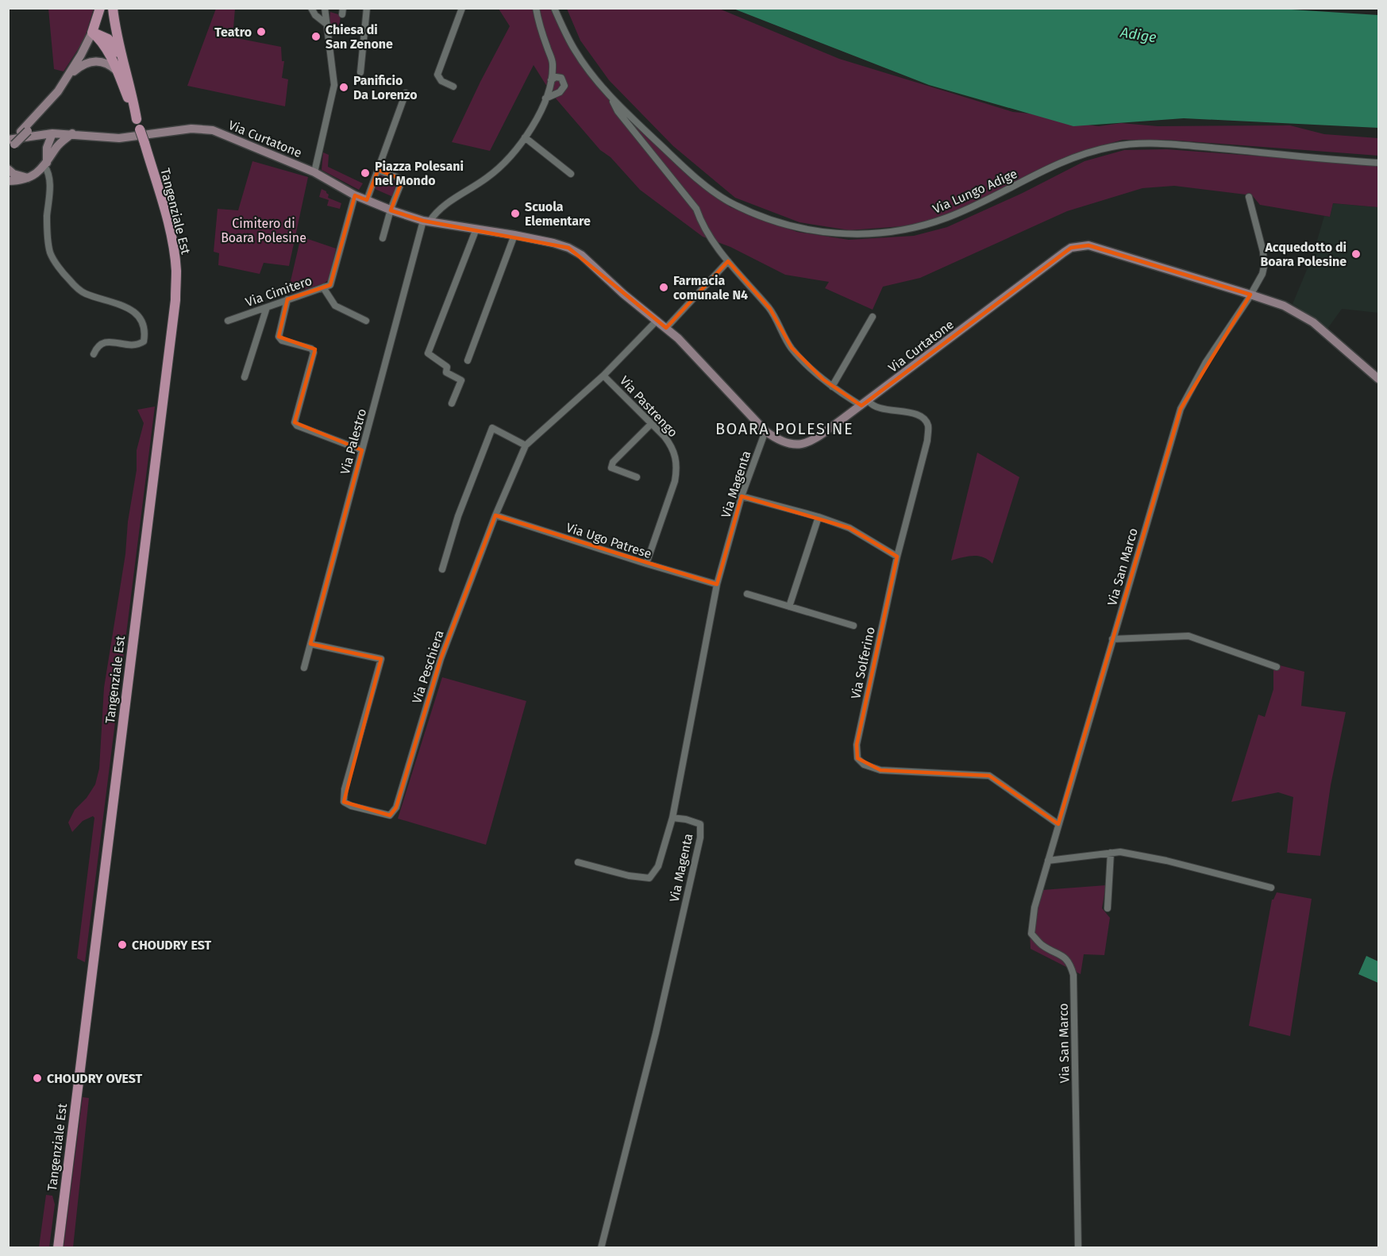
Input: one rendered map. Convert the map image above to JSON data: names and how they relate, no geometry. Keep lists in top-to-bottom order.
{
  "streets": {
    "main road": ["Tangenziale Est"],
    "street": [
      "Via Curtatone",
      "Via Lungo Adige",
      "Via Cimitero",
      "Via Pastrengo",
      "Via Palestro",
      "Via Magenta",
      "Via Ugo Patrese",
      "Via San Marco",
      "Via Solferino",
      "Via Peschiera"
    ]
  },
  "crossings": [
    ["Via Curtatone", "Via Cimitero"],
    ["Via Curtatone", "Via Palestro"],
    ["Via Curtatone", "Via Magenta"],
    ["Via Curtatone", "Via San Marco"],
    ["Via Curtatone", "Via Solferino"],
    ["Via Curtatone", "Via Peschiera"],
    ["Via Pastrengo", "Via Ugo Patrese"],
    ["Via Pastrengo", "Via Peschiera"],
    ["Via Palestro", "Via Peschiera"],
    ["Via Magenta", "Via Ugo Patrese"],
    ["Via Ugo Patrese", "Via Peschiera"],
    ["Via San Marco", "Via Solferino"]
  ],
  "districts": ["BOARA POLESINE"],
  "water": ["Adige"],
  "parks": ["Cimitero di Boara Polesine"],
  "places": [
    "Teatro",
    "Chiesa di San Zenone",
    "Panificio Da Lorenzo",
    "Piazza Polesani nel Mondo",
    "Scuola Elementare",
    "Acquedotto di Boara Polesine",
    "Farmacia comunale N4",
    "CHOUDRY EST",
    "CHOUDRY OVEST"
  ]
}
